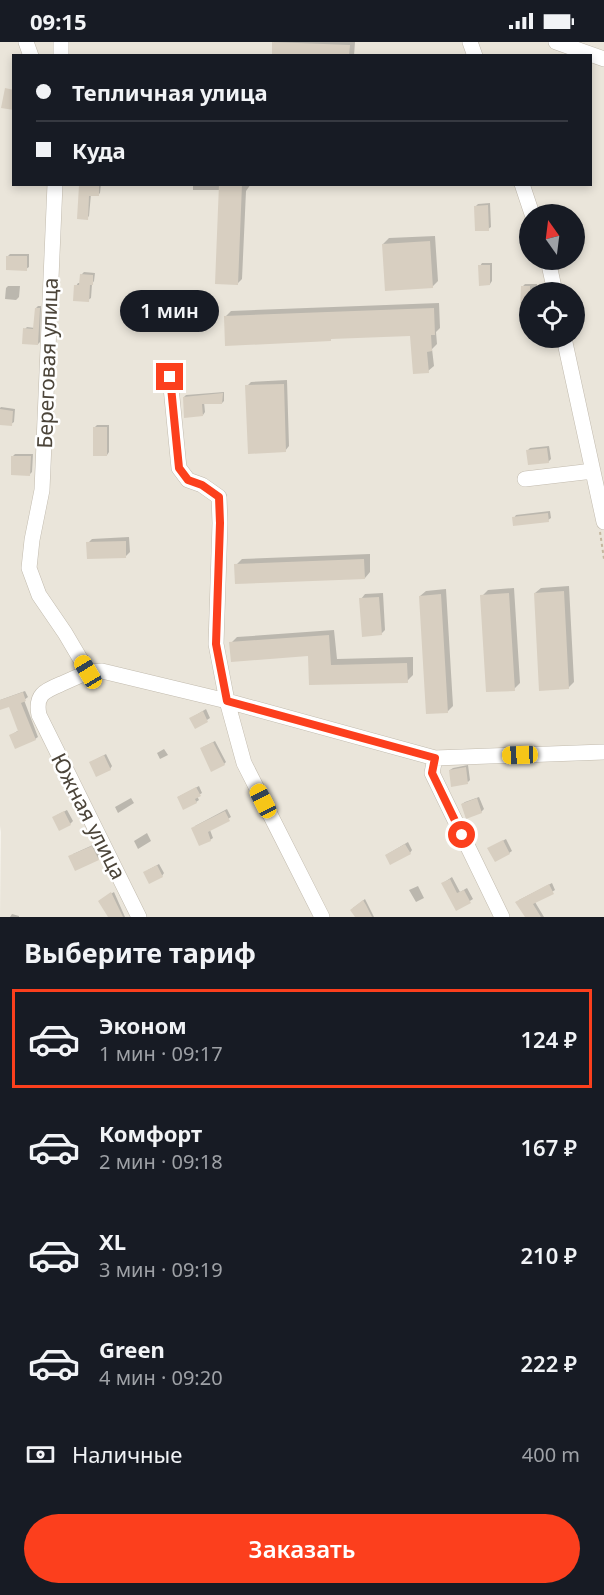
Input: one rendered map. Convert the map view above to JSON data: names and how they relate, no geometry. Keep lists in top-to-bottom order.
{
  "streets": {
    "street": ["Береговая улица", "Южная улица"]
  },
  "crossings": [
    ["Береговая улица", "Южная улица"]
  ],
  "north": "top",
  "page": {
    "status": "09:15",
    "banner": ["Тепличная улица", "Куда"],
    "bubble": "1 мин",
    "heading": "Выберите тариф",
    "list": [
      {
        "name": "Эконом",
        "note": "1 мин · 09:17",
        "value": "124 ₽"
      },
      {
        "name": "Комфорт",
        "note": "2 мин · 09:18",
        "value": "167 ₽"
      },
      {
        "name": "XL",
        "note": "3 мин · 09:19",
        "value": "210 ₽"
      },
      {
        "name": "Green",
        "note": "4 мин · 09:20",
        "value": "222 ₽"
      }
    ],
    "pay": ["Наличные", "400 m"],
    "buttons": "Заказать"
  }
}
